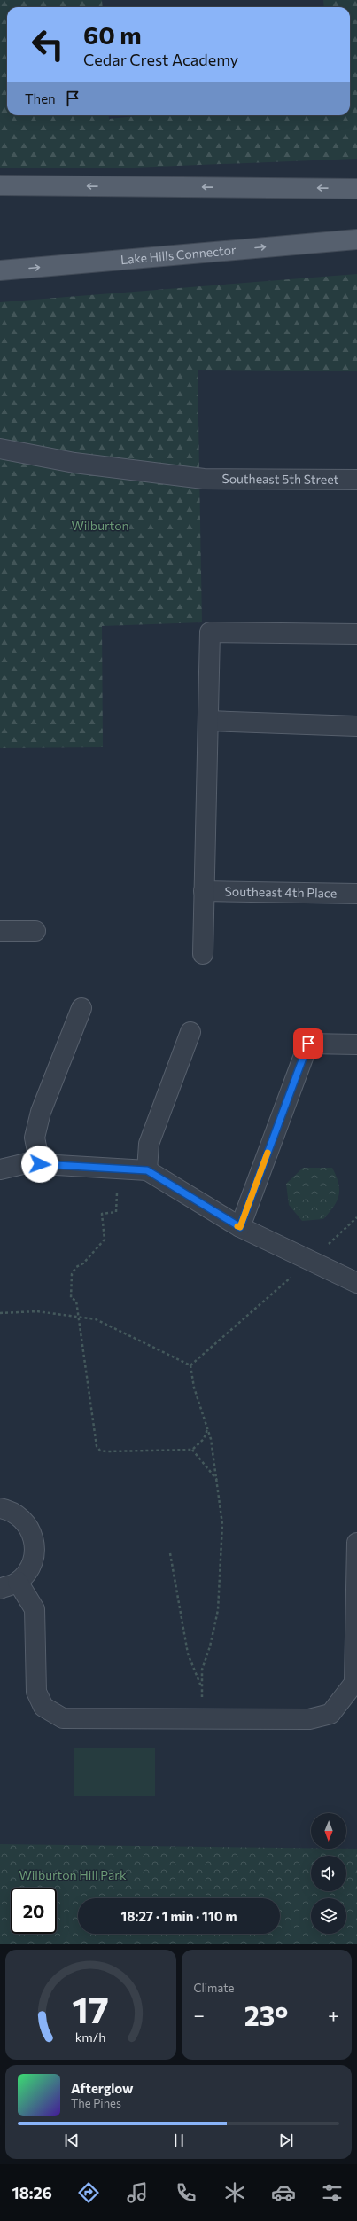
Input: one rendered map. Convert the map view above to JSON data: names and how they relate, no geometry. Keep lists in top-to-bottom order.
{
  "streets": {
    "main road": ["Lake Hills Connector"],
    "street": ["Southeast 5th Street", "Southeast 4th Place"]
  },
  "parks": ["Wilburton", "Wilburton Hill Park"],
  "north": "bottom",
  "page": {
    "turn": ["60 m", "Cedar Crest Academy"],
    "then": "Then",
    "limit": "20",
    "trip": "18:27 · 1 min · 110 m",
    "tile": "Climate",
    "heat": ["−", "23°", "+"],
    "song": ["Afterglow", "The Pines"],
    "tabs": "18:26",
    "gauge": ["17", "km/h"]
  }
}
